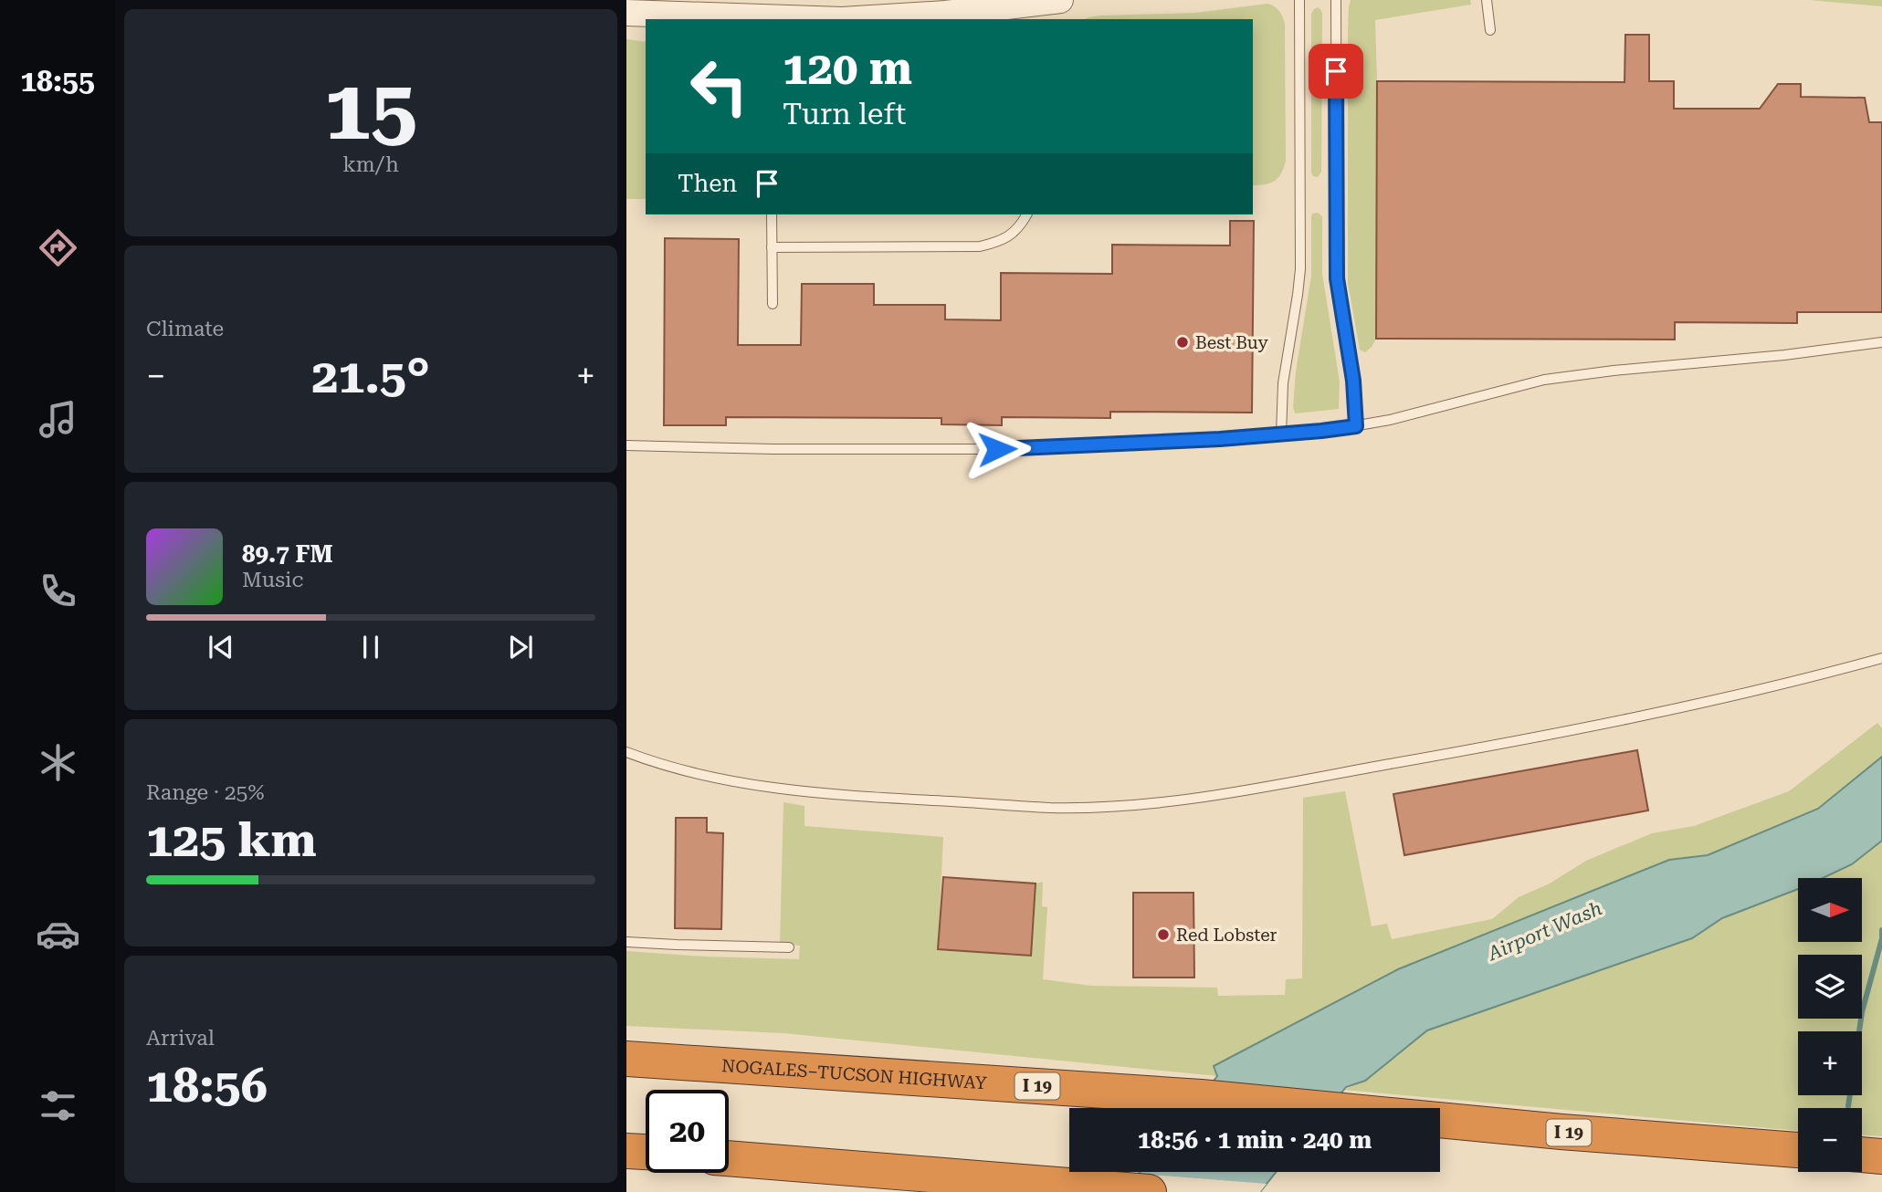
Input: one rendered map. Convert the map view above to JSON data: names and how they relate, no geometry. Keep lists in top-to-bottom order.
{
  "streets": {
    "highway": ["NOGALES–TUCSON HIGHWAY", "I 19"]
  },
  "water": ["Airport Wash"],
  "places": ["Best Buy", "Red Lobster"],
  "north": "right",
  "page": {
    "tabs": "18:55",
    "tile": [
      ["15", "km/h"],
      "Climate",
      ["Range · 25%", "125 km"],
      ["Arrival", "18:56"]
    ],
    "turn": ["120 m", "Turn left"],
    "then": "Then",
    "heat": ["−", "21.5°", "+"],
    "song": ["89.7 FM", "Music"],
    "map_buttons": ["+", "−"],
    "limit": "20",
    "trip": "18:56 · 1 min · 240 m"
  }
}
